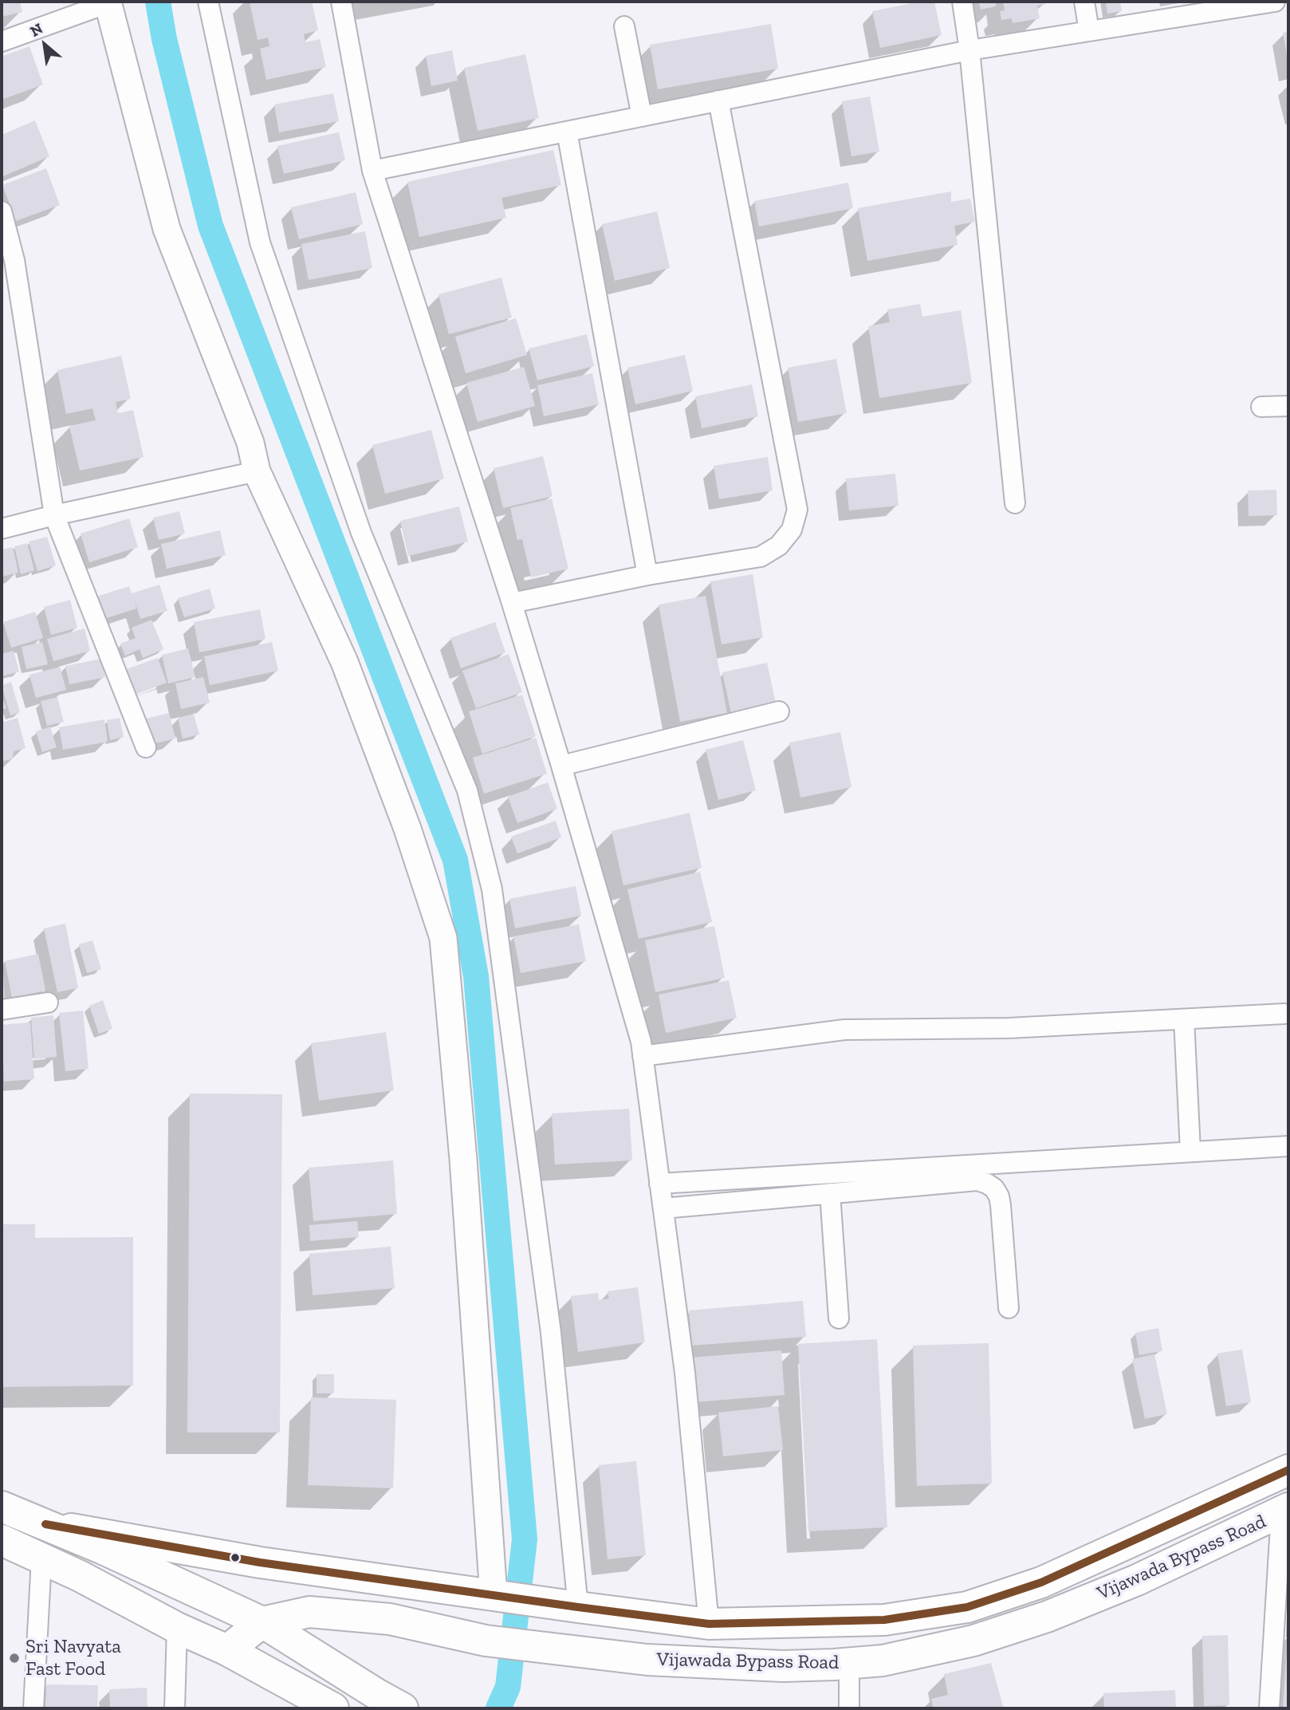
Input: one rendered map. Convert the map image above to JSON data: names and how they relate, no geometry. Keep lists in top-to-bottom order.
{
  "streets": {
    "main road": ["Vijawada Bypass Road"]
  },
  "places": ["Sri Navyata Fast Food"],
  "north": "top left"
}
